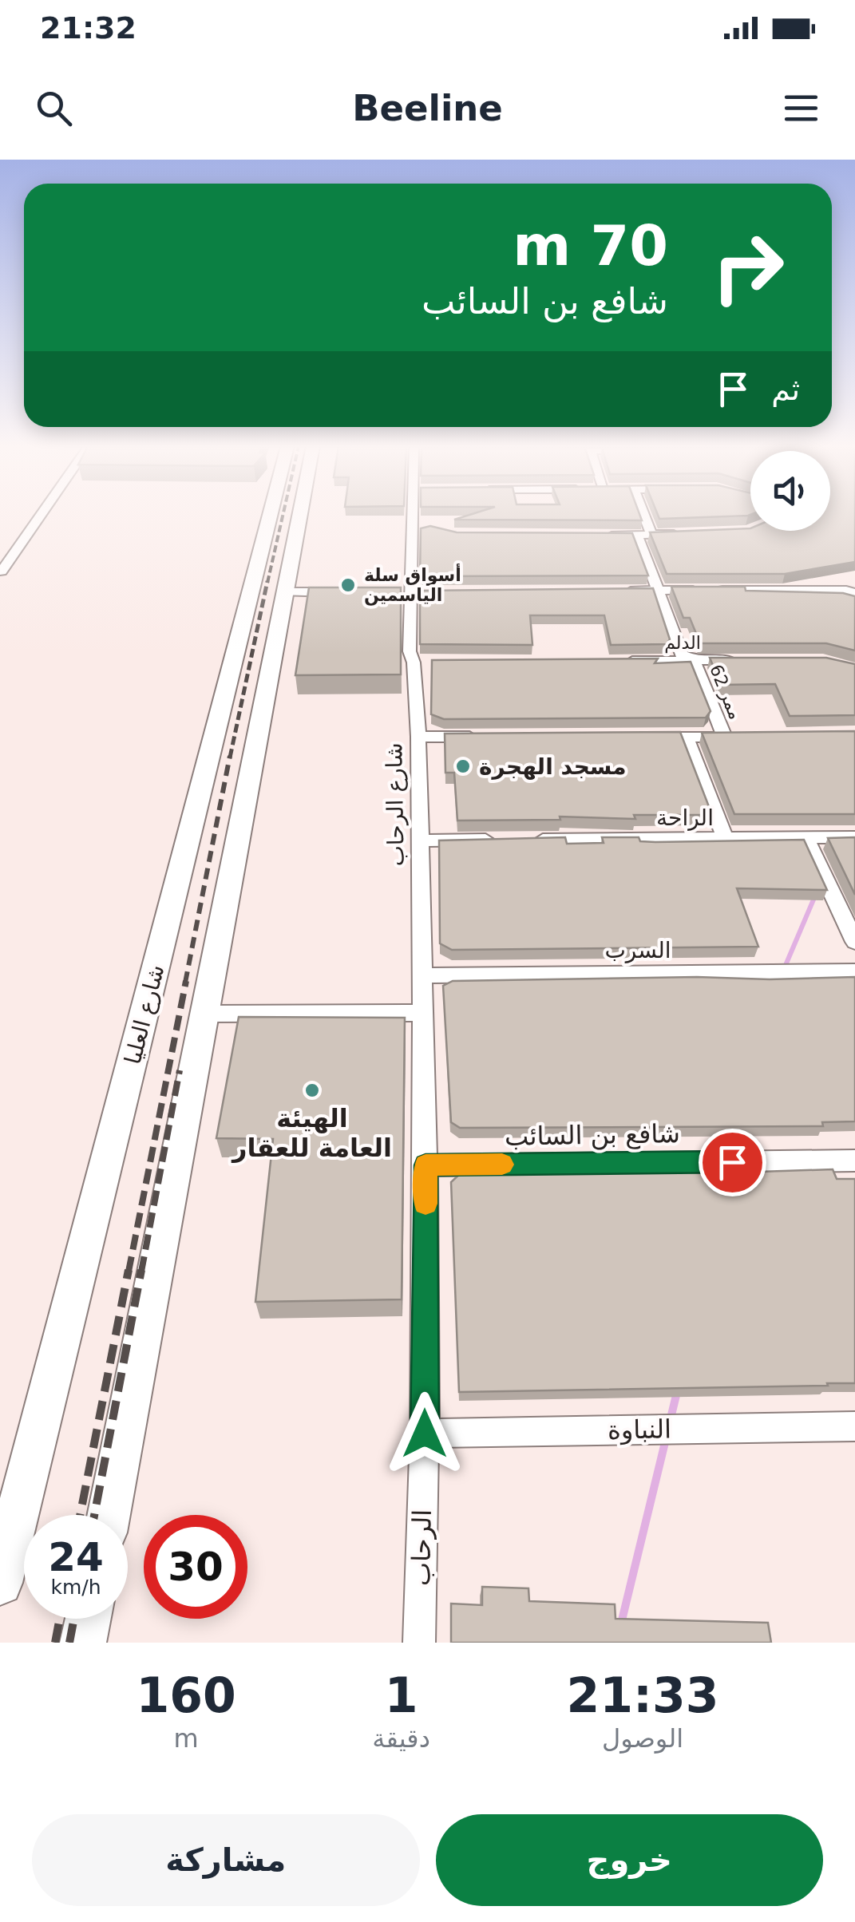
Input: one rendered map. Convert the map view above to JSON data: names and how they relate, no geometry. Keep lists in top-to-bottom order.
{
  "streets": {
    "main road": ["شارع العليا"],
    "street": [
      "الدلم",
      "ممر 62",
      "شارع الرحاب",
      "الراحة",
      "السرب",
      "شافع بن السائب",
      "النباوة",
      "الرحاب"
    ]
  },
  "crossings": [
    ["الدلم", "ممر 62"],
    ["شارع الرحاب", "السرب"],
    ["شارع الرحاب", "شافع بن السائب"],
    ["شارع الرحاب", "الرحاب"],
    ["شافع بن السائب", "الرحاب"],
    ["النباوة", "الرحاب"]
  ],
  "places": ["أسواق سلة الياسمين", "مسجد الهجرة", "الهيئة العامة للعقار"],
  "page": {
    "status": "21:32",
    "header": "Beeline",
    "turn": ["70 m", "شافع بن السائب"],
    "then": "ثم",
    "speed": "24 km/h",
    "limit": "30",
    "eta": [
      "21:33",
      "الوصول",
      "1",
      "دقيقة",
      "160",
      "m"
    ],
    "buttons": ["خروج", "مشاركة"]
  }
}
